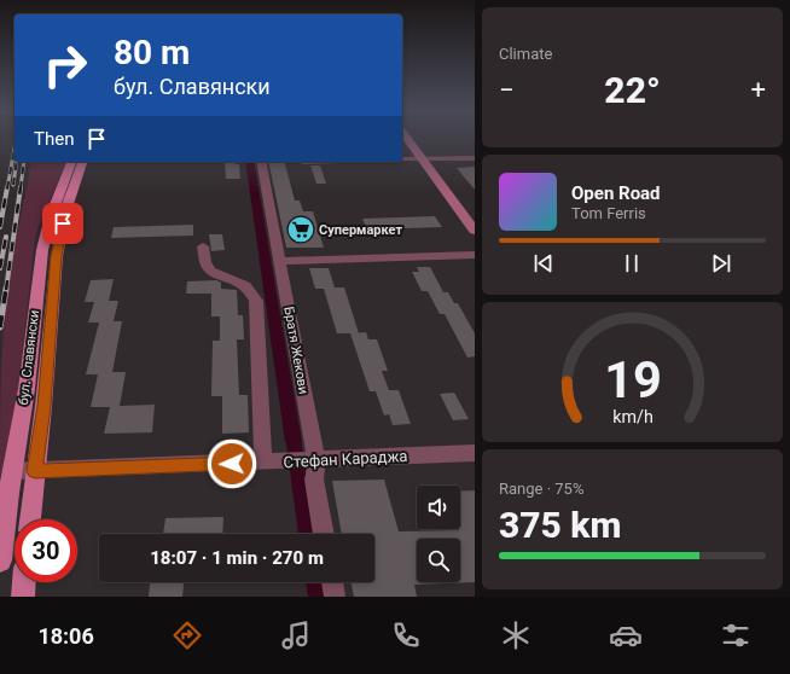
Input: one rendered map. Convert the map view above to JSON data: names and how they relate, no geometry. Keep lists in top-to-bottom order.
{
  "streets": {
    "main road": ["бул. Славянски"],
    "street": ["Братя Жекови", "Стефан Караджа"]
  },
  "crossings": [
    ["Братя Жекови", "Стефан Караджа"],
    ["бул. Славянски", "Стефан Караджа"]
  ],
  "places": {
    "supermarket": ["Супермаркет"]
  },
  "page": {
    "tile": [
      "Climate",
      ["Range · 75%", "375 km"]
    ],
    "turn": ["80 m", "бул. Славянски"],
    "heat": ["−", "22°", "+"],
    "then": "Then",
    "song": ["Open Road", "Tom Ferris"],
    "limit": "30",
    "trip": "18:07 · 1 min · 270 m",
    "tabs": "18:06",
    "gauge": ["19", "km/h"]
  }
}
